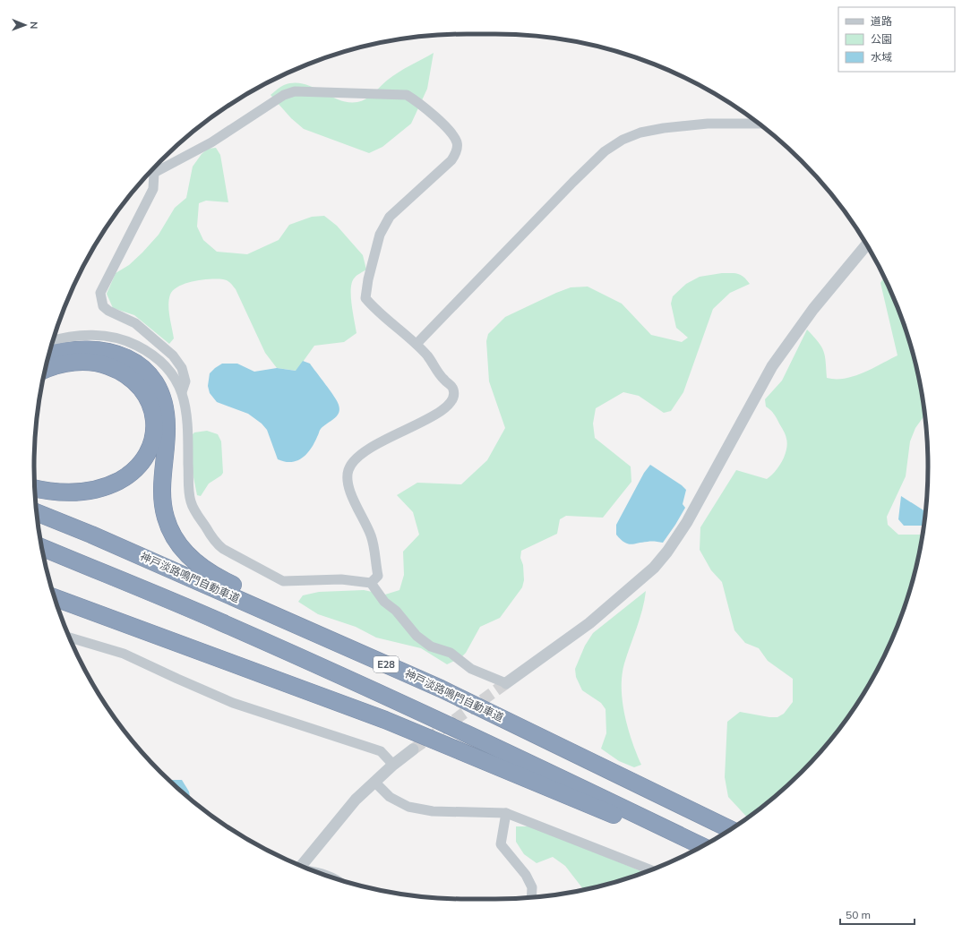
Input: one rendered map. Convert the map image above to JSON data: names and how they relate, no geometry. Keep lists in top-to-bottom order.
{
  "streets": {
    "highway": ["神戸淡路鳴門自動車道", "E28"]
  },
  "legend": ["道路", "公園", "水域"],
  "scale_bar": "50 m",
  "north": "right"
}
